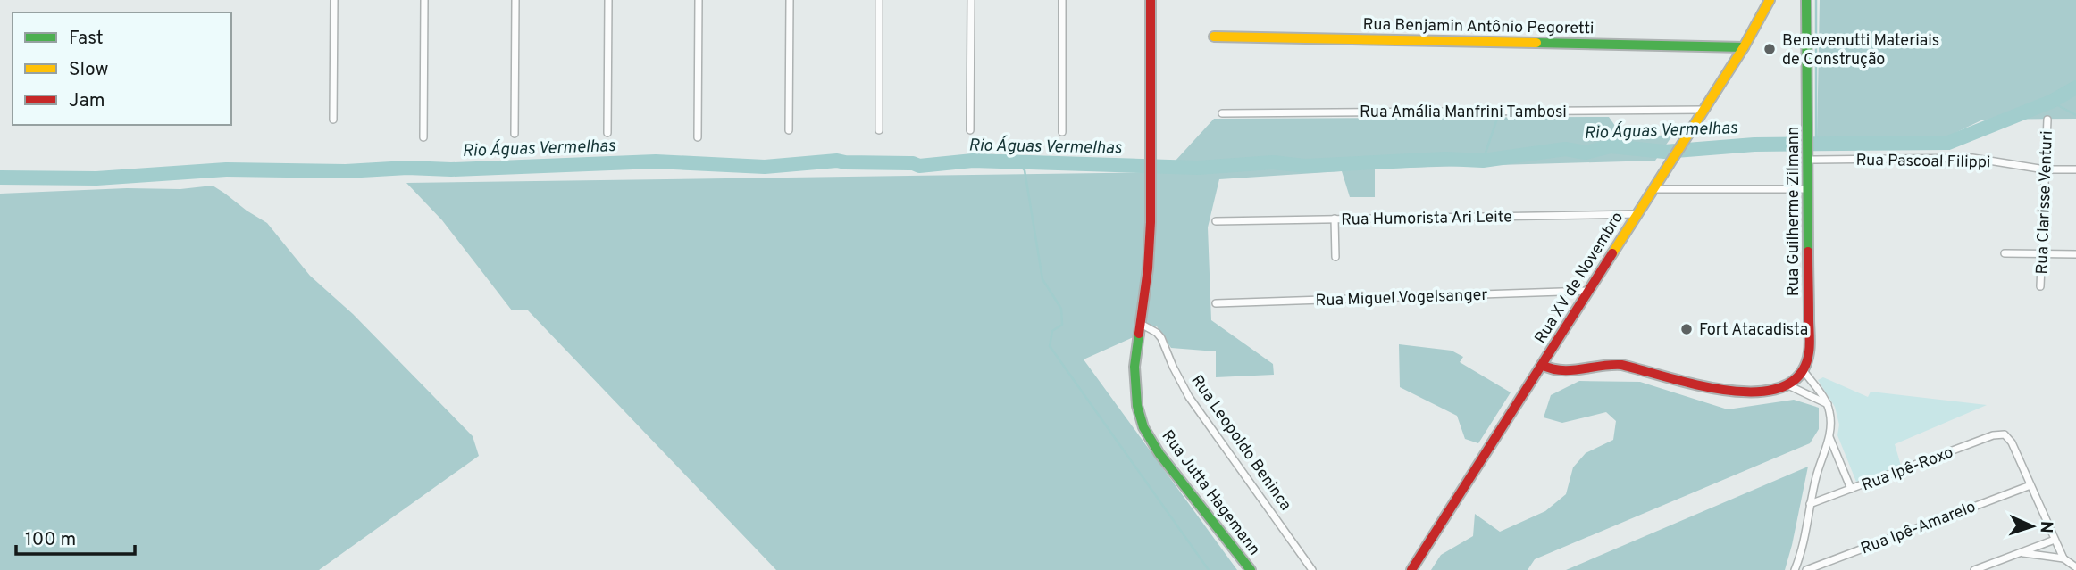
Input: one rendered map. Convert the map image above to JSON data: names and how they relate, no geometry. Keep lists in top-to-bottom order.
{
  "streets": {
    "main road": [
      "Rua Benjamin Antônio Pegoretti",
      "Rua Guilherme Zilmann",
      "Rua XV de Novembro",
      "Rua Jutta Hagemann"
    ],
    "street": [
      "Rua Amália Manfrini Tambosi",
      "Rua Pascoal Filippi",
      "Rua Clarisse Venturi",
      "Rua Humorista Ari Leite",
      "Rua Miguel Vogelsanger",
      "Rua Leopoldo Beninca",
      "Rua Ipê-Roxo",
      "Rua Ipê-Amarelo"
    ]
  },
  "crossings": [
    ["Rua Benjamin Antônio Pegoretti", "Rua XV de Novembro"],
    ["Rua Amália Manfrini Tambosi", "Rua XV de Novembro"],
    ["Rua Pascoal Filippi", "Rua Clarisse Venturi"],
    ["Rua Pascoal Filippi", "Rua Guilherme Zilmann"],
    ["Rua Humorista Ari Leite", "Rua XV de Novembro"],
    ["Rua XV de Novembro", "Rua Miguel Vogelsanger"],
    ["Rua Leopoldo Beninca", "Rua Jutta Hagemann"],
    ["Rua Ipê-Roxo", "Rua Ipê-Amarelo"]
  ],
  "water": ["Rio Águas Vermelhas"],
  "places": ["Benevenutti Materiais de Construção", "Fort Atacadista"],
  "legend": ["Fast", "Slow", "Jam"],
  "scale_bar": "100 m",
  "north": "right"
}
